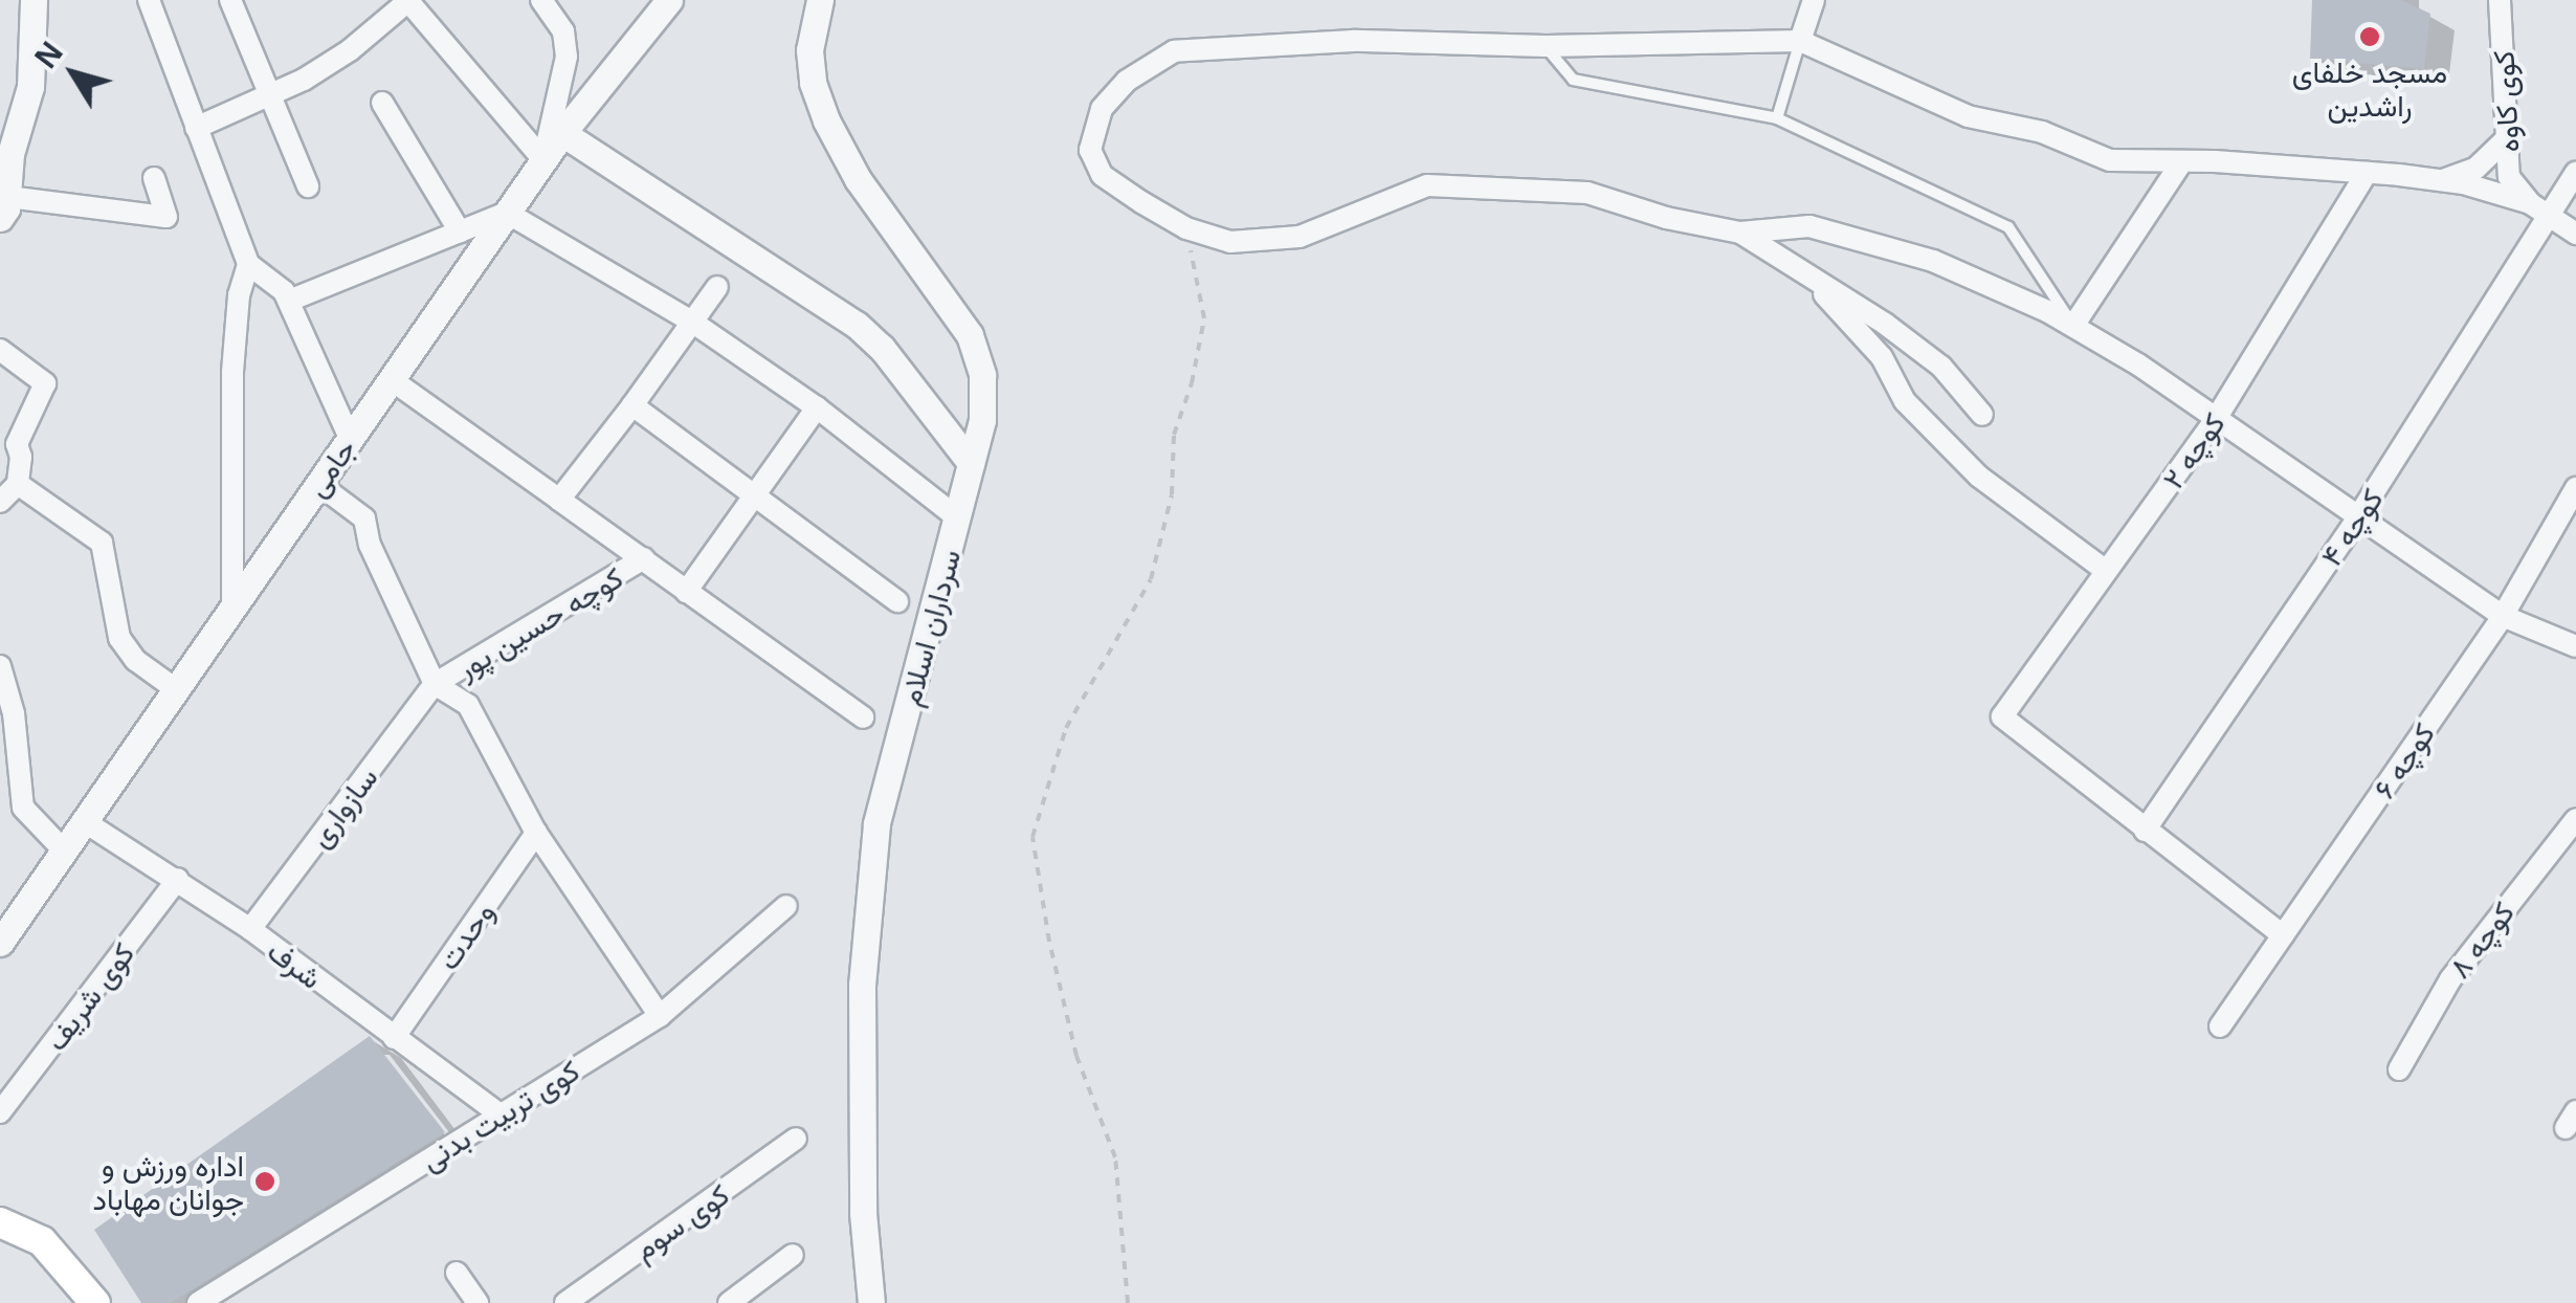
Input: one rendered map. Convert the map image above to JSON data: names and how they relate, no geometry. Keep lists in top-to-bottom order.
{
  "streets": {
    "street": [
      "کوی کاوه",
      "کوچه ۲",
      "جامی",
      "کوچه ۴",
      "کوچه حسین پور",
      "سرداران اسلام",
      "کوچه ۶",
      "سازواری",
      "وحدت",
      "کوچه ۸",
      "شرف",
      "کوی شریف",
      "کوی تربیت بدنی",
      "کوی سوم"
    ]
  },
  "crossings": [
    ["کوی کاوه", "کوچه ۴"],
    ["کوچه ۲", "کوچه ۴"],
    ["جامی", "کوچه حسین پور"],
    ["جامی", "شرف"],
    ["کوچه حسین پور", "سازواری"],
    ["سازواری", "شرف"],
    ["وحدت", "شرف"],
    ["شرف", "کوی شریف"],
    ["شرف", "کوی تربیت بدنی"]
  ],
  "places": ["مسجد خلفای راشدین", "اداره ورزش و جوانان مهاباد"],
  "north": "top left"
}
